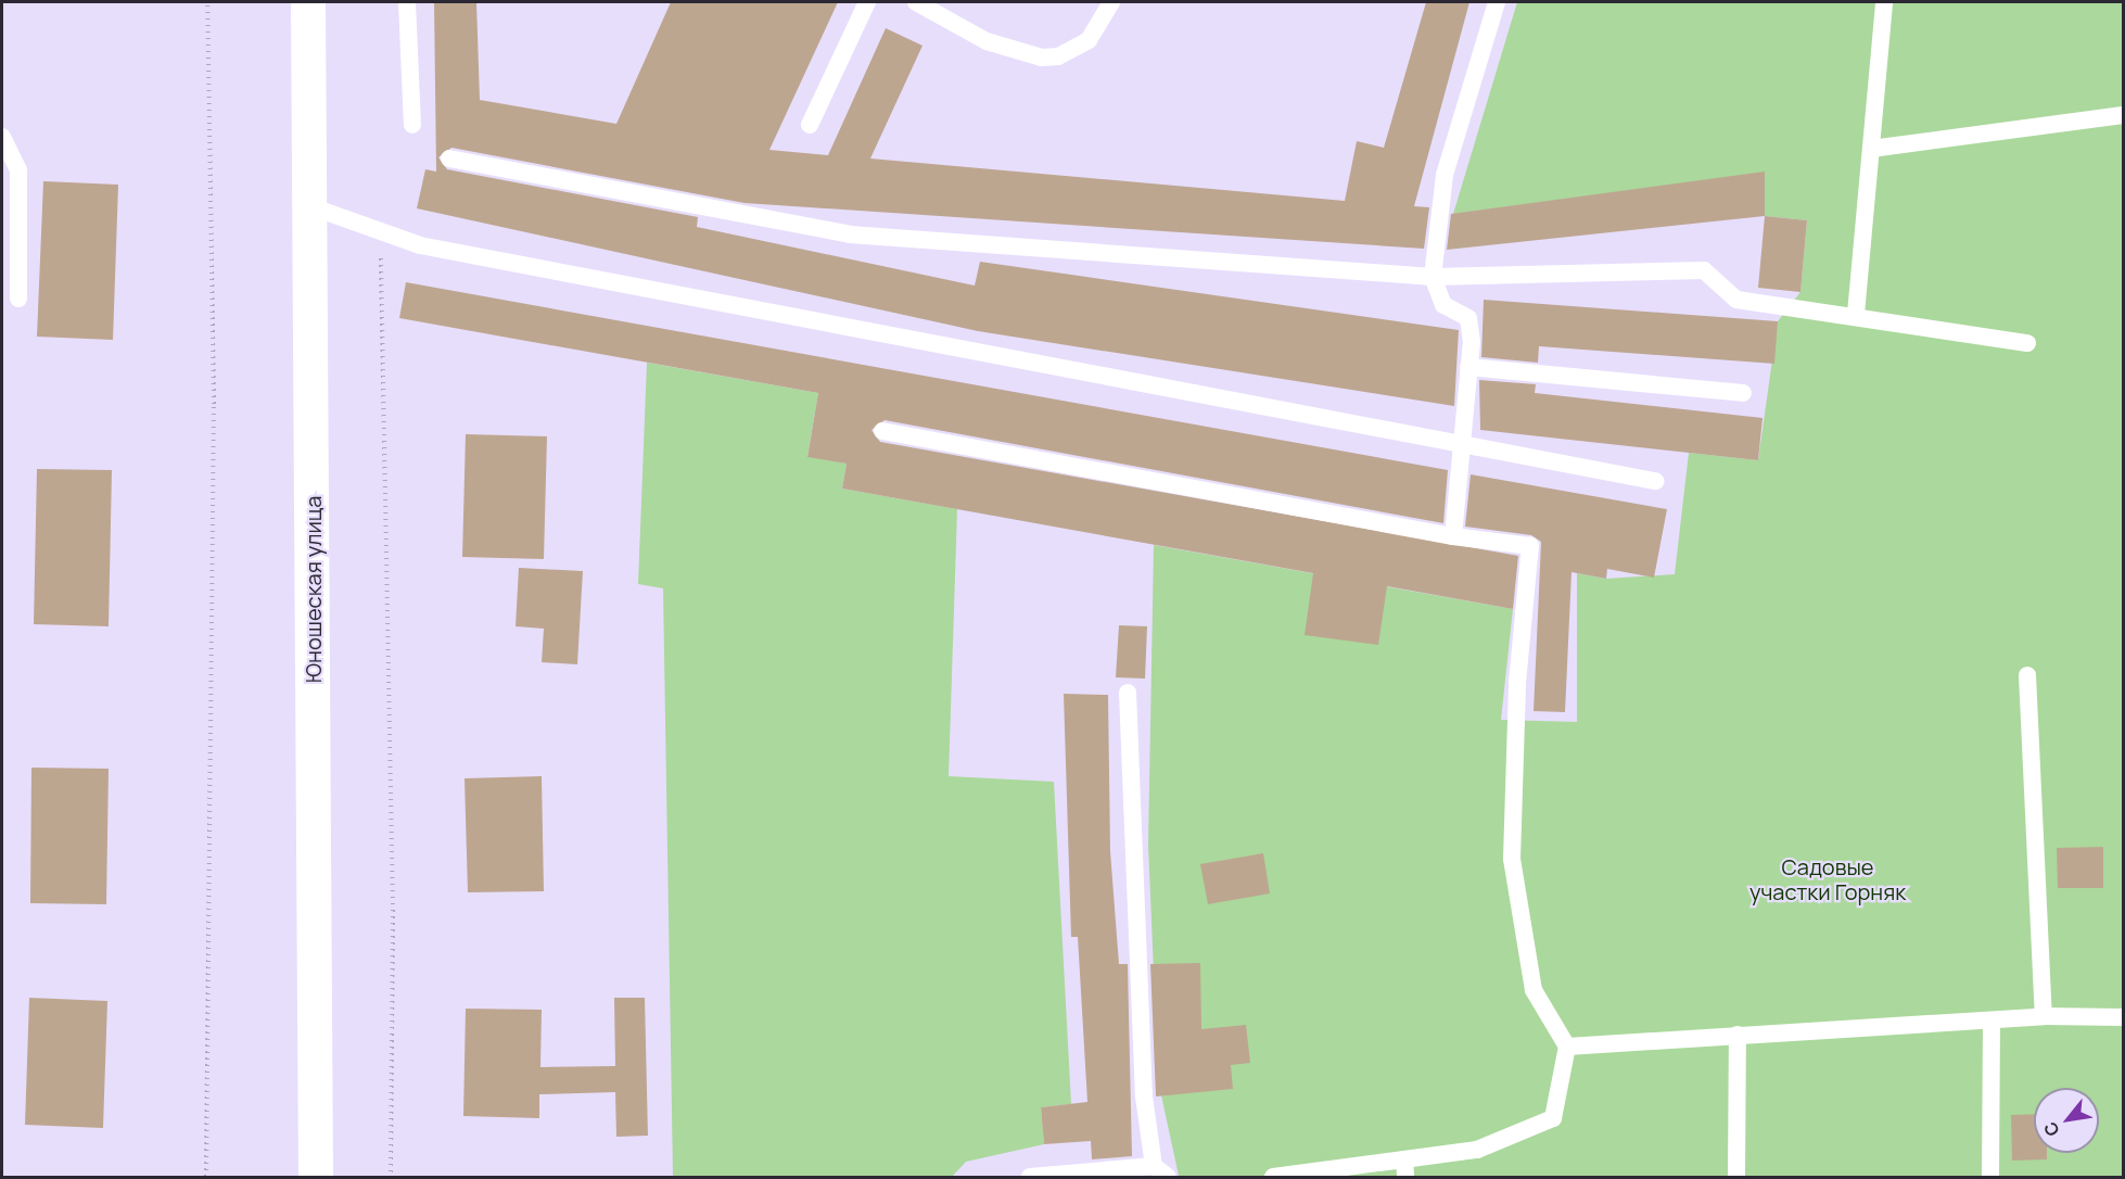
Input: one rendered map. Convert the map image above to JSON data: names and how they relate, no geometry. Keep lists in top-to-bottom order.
{
  "streets": {
    "street": ["Юношеская улица"]
  },
  "parks": ["Садовые участки Горняк"],
  "north": "bottom left"
}
